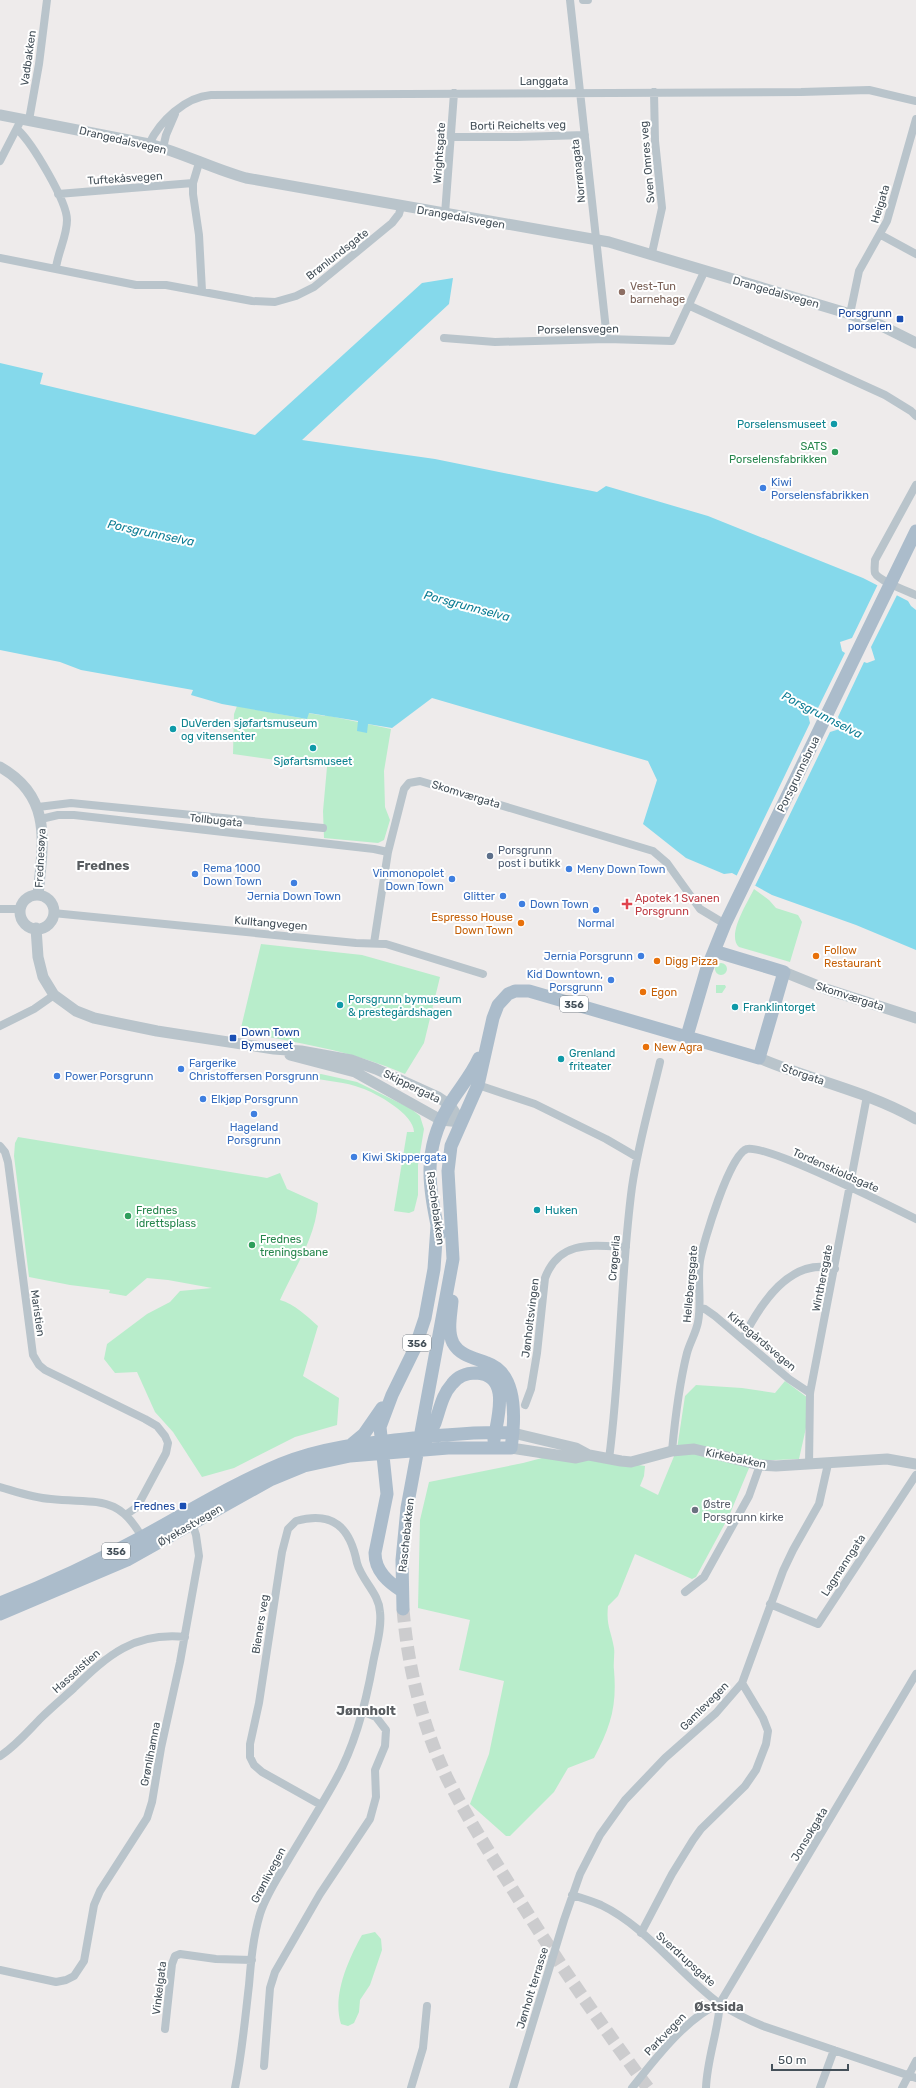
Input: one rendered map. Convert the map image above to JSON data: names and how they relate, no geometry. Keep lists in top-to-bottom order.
{
  "streets": {
    "main road": [
      "Porsgrunnsbrua",
      "Skomværgata",
      "356",
      "Storgata",
      "Raschebakken",
      "Øyekastvegen"
    ],
    "street": [
      "Vadbakken",
      "Langgata",
      "Borti Reichelts veg",
      "Drangedalsvegen",
      "Wrightsgate",
      "Sven Omres veg",
      "Norrønagata",
      "Tuftekåsvegen",
      "Heigata",
      "Brønlundsgate",
      "Porselensvegen",
      "Tollbugata",
      "Frednesøya",
      "Kulltangvegen",
      "Skippergata",
      "Tordenskioldsgate",
      "Crøgerlia",
      "Winthersgate",
      "Hellebergsgate",
      "Maristien",
      "Jønholtsvingen",
      "Kirkegårdsvegen",
      "Kirkebakken",
      "Lagmanngata",
      "Bieners veg",
      "Hasselstien",
      "Gamlevegen",
      "Grønlihamna",
      "Jonsokgata",
      "Grønlivegen",
      "Sverdrupsgate",
      "Vinkelgata",
      "Jønholt terrasse",
      "Parkvegen"
    ]
  },
  "crossings": [
    ["Vadbakken", "Drangedalsvegen"],
    ["Langgata", "Drangedalsvegen"],
    ["Langgata", "Wrightsgate"],
    ["Langgata", "Sven Omres veg"],
    ["Langgata", "Norrønagata"],
    ["Borti Reichelts veg", "Wrightsgate"],
    ["Borti Reichelts veg", "Norrønagata"],
    ["Drangedalsvegen", "Wrightsgate"],
    ["Drangedalsvegen", "Sven Omres veg"],
    ["Drangedalsvegen", "Norrønagata"],
    ["Drangedalsvegen", "Heigata"],
    ["Drangedalsvegen", "Brønlundsgate"],
    ["Drangedalsvegen", "Porselensvegen"],
    ["Norrønagata", "Porselensvegen"],
    ["Porsgrunnsbrua", "Skomværgata"],
    ["Skomværgata", "Tollbugata"],
    ["Skomværgata", "Kulltangvegen"],
    ["Tollbugata", "Frednesøya"],
    ["Frednesøya", "Kulltangvegen"],
    ["Frednesøya", "Skippergata"],
    ["Kulltangvegen", "Skippergata"],
    ["356", "Raschebakken"],
    ["356", "Kirkebakken"],
    ["356", "Øyekastvegen"],
    ["Storgata", "Raschebakken"],
    ["Storgata", "Winthersgate"],
    ["Skippergata", "Raschebakken"],
    ["Tordenskioldsgate", "Winthersgate"],
    ["Tordenskioldsgate", "Hellebergsgate"],
    ["Crøgerlia", "Jønholtsvingen"],
    ["Crøgerlia", "Kirkebakken"],
    ["Winthersgate", "Kirkegårdsvegen"],
    ["Winthersgate", "Kirkebakken"],
    ["Hellebergsgate", "Kirkegårdsvegen"],
    ["Hellebergsgate", "Kirkebakken"],
    ["Kirkebakken", "Gamlevegen"],
    ["Øyekastvegen", "Grønlihamna"],
    ["Lagmanngata", "Gamlevegen"],
    ["Bieners veg", "Grønlivegen"],
    ["Hasselstien", "Grønlihamna"],
    ["Gamlevegen", "Sverdrupsgate"],
    ["Gamlevegen", "Jønholt terrasse"],
    ["Jonsokgata", "Sverdrupsgate"],
    ["Jonsokgata", "Parkvegen"],
    ["Grønlivegen", "Vinkelgata"],
    ["Sverdrupsgate", "Jønholt terrasse"],
    ["Sverdrupsgate", "Parkvegen"]
  ],
  "districts": ["Frednes", "Jønnholt", "Østsida"],
  "water": ["Porsgrunnselva"],
  "places": {
    "other": [
      "Vest-Tun barnehage",
      "Porselensmuseet",
      "SATS Porselensfabrikken",
      "Kiwi Porselensfabrikken",
      "DuVerden sjøfartsmuseum og vitensenter",
      "Sjøfartsmuseet",
      "Porsgrunn post i butikk",
      "Meny Down Town",
      "Rema 1000 Down Town",
      "Vinmonopolet Down Town",
      "Jernia Down Town",
      "Glitter",
      "Down Town",
      "Normal",
      "Espresso House Down Town",
      "Jernia Porsgrunn",
      "Follow Restaurant",
      "Digg Pizza",
      "Kid Downtown, Porsgrunn",
      "Egon",
      "Porsgrunn bymuseum & prestegårdshagen",
      "Franklintorget",
      "New Agra",
      "Grenland friteater",
      "Fargerike Christoffersen Porsgrunn",
      "Power Porsgrunn",
      "Elkjøp Porsgrunn",
      "Hageland Porsgrunn",
      "Kiwi Skippergata",
      "Huken",
      "Frednes idrettsplass",
      "Frednes treningsbane",
      "Østre Porsgrunn kirke"
    ],
    "transit": ["Porsgrunn porselen", "Down Town Bymuseet", "Frednes"],
    "health": ["Apotek 1 Svanen Porsgrunn"]
  },
  "scale_bar": "50 m"
}
